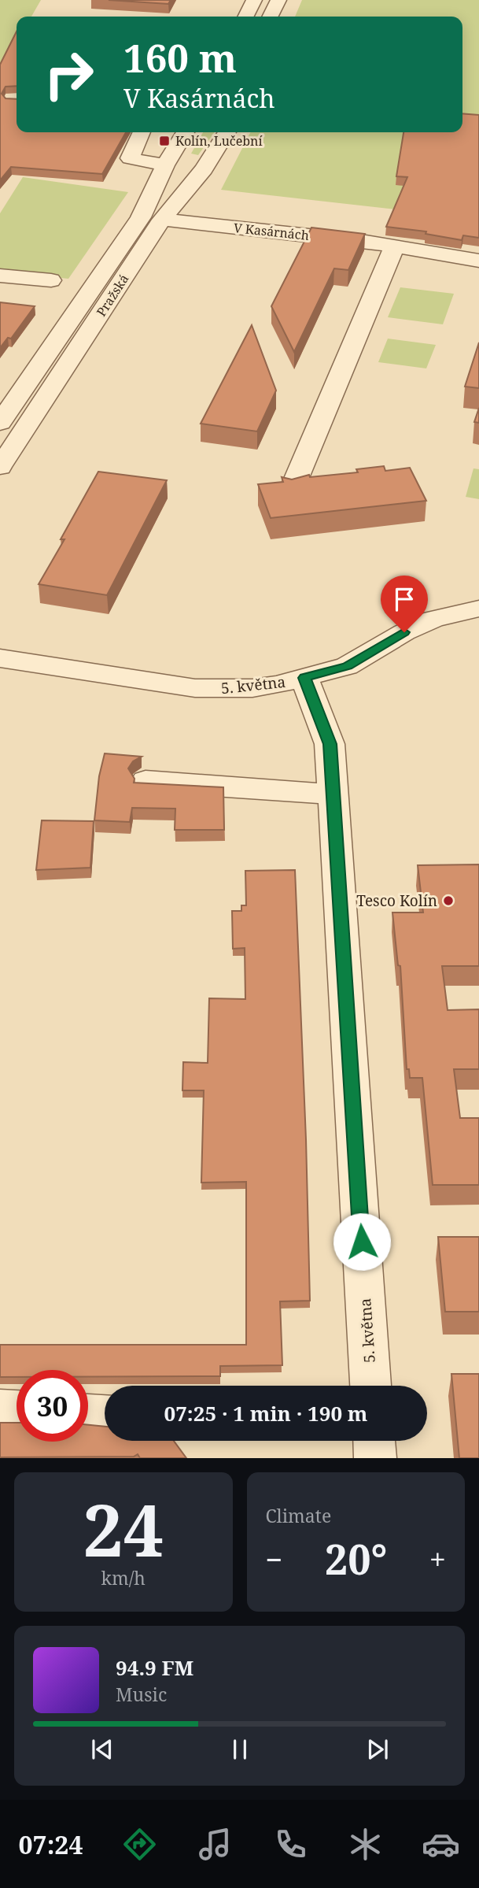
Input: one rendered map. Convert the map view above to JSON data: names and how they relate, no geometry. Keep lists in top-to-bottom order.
{
  "streets": {
    "street": ["V Kasárnách", "Pražská", "5. května"]
  },
  "crossings": [
    ["V Kasárnách", "Pražská"]
  ],
  "places": {
    "transit": ["Kolín, Lučební"],
    "other": ["Tesco Kolín"]
  },
  "page": {
    "turn": ["160 m", "V Kasárnách"],
    "limit": "30",
    "trip": "07:25 · 1 min · 190 m",
    "tile": [
      ["24", "km/h"],
      "Climate"
    ],
    "heat": ["−", "20°", "+"],
    "song": ["94.9 FM", "Music"],
    "tabs": "07:24"
  }
}
